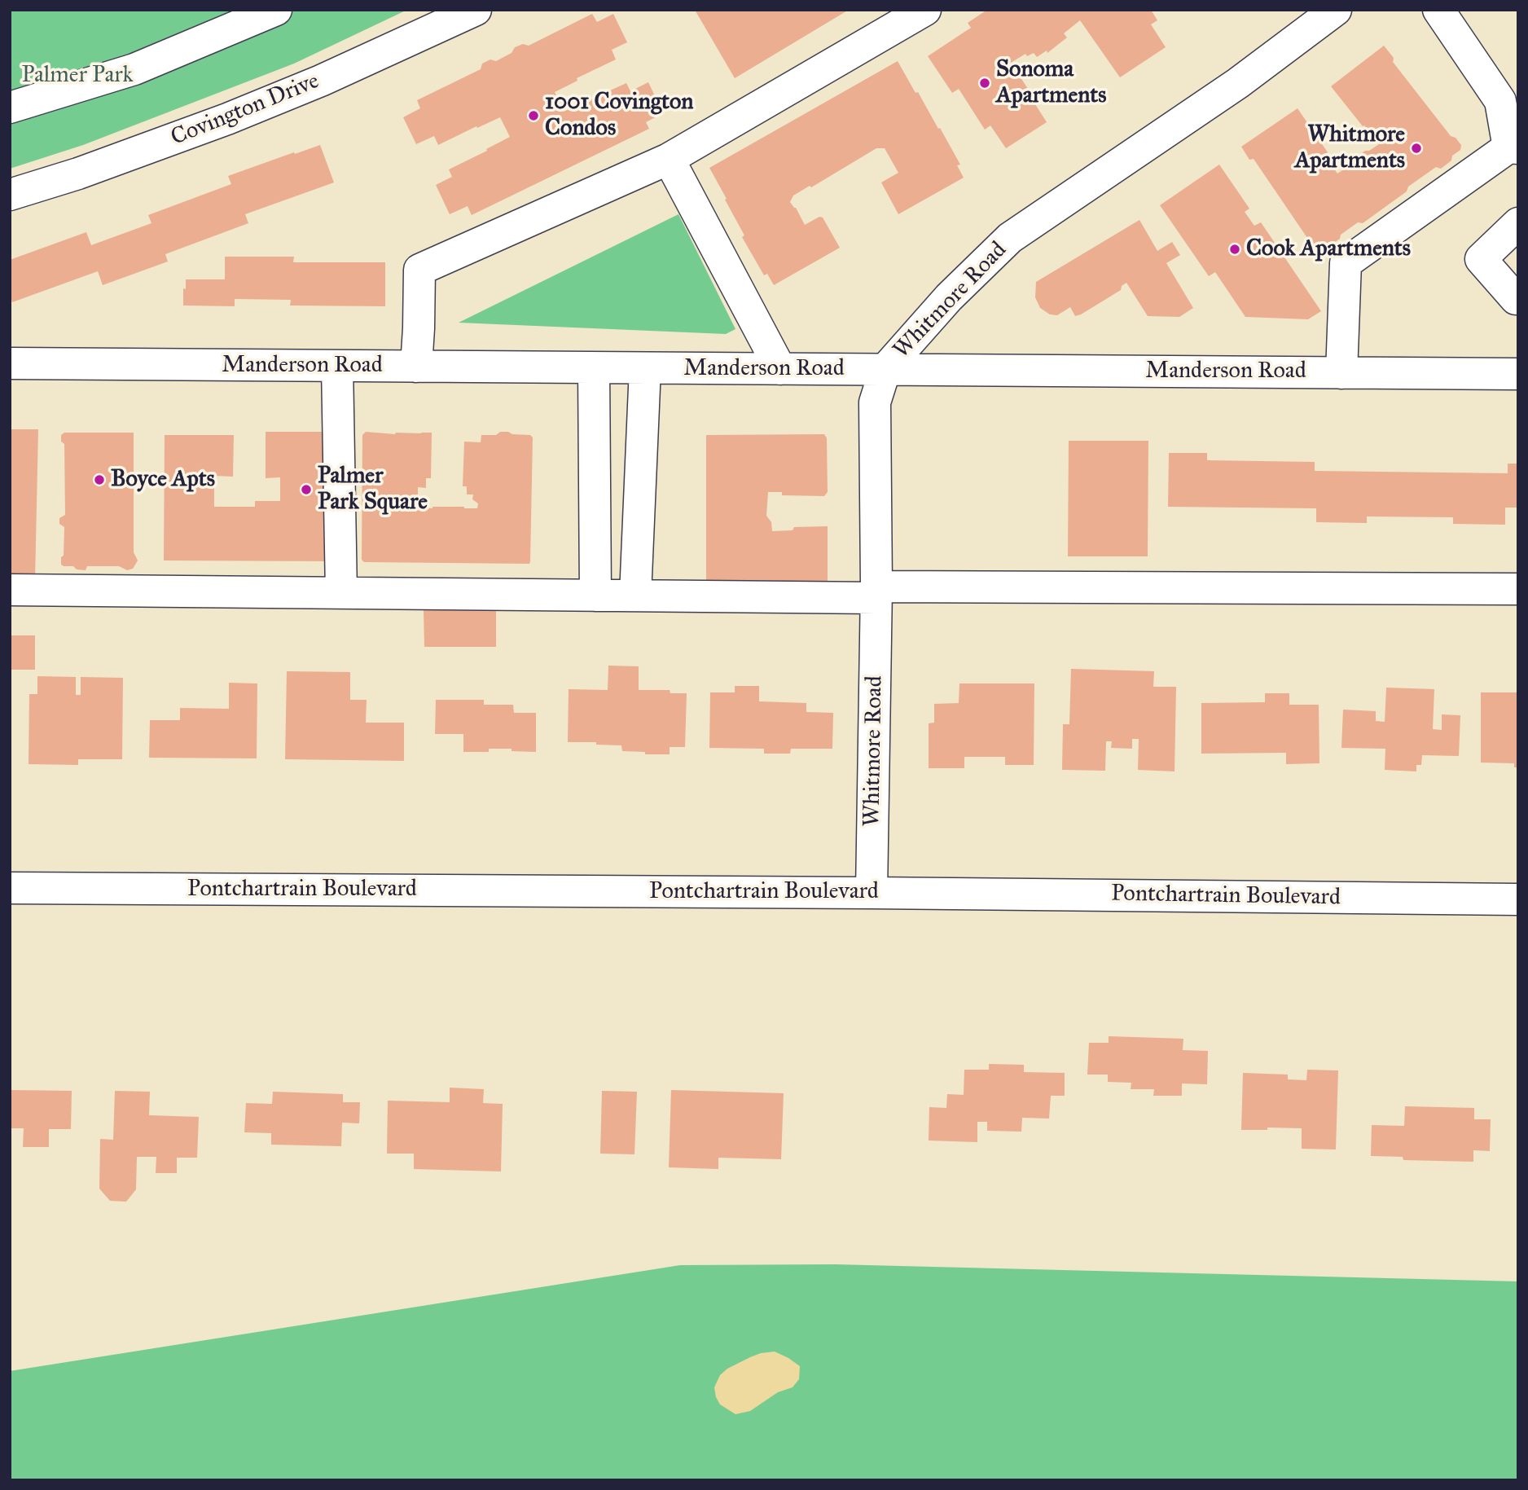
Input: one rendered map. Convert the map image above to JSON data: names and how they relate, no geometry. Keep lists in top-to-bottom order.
{
  "streets": {
    "street": [
      "Covington Drive",
      "Whitmore Road",
      "Manderson Road",
      "Pontchartrain Boulevard"
    ]
  },
  "crossings": [
    ["Whitmore Road", "Manderson Road"],
    ["Whitmore Road", "Pontchartrain Boulevard"]
  ],
  "parks": ["Palmer Park"],
  "places": [
    "Sonoma Apartments",
    "1001 Covington Condos",
    "Whitmore Apartments",
    "Cook Apartments",
    "Boyce Apts",
    "Palmer Park Square"
  ]
}
